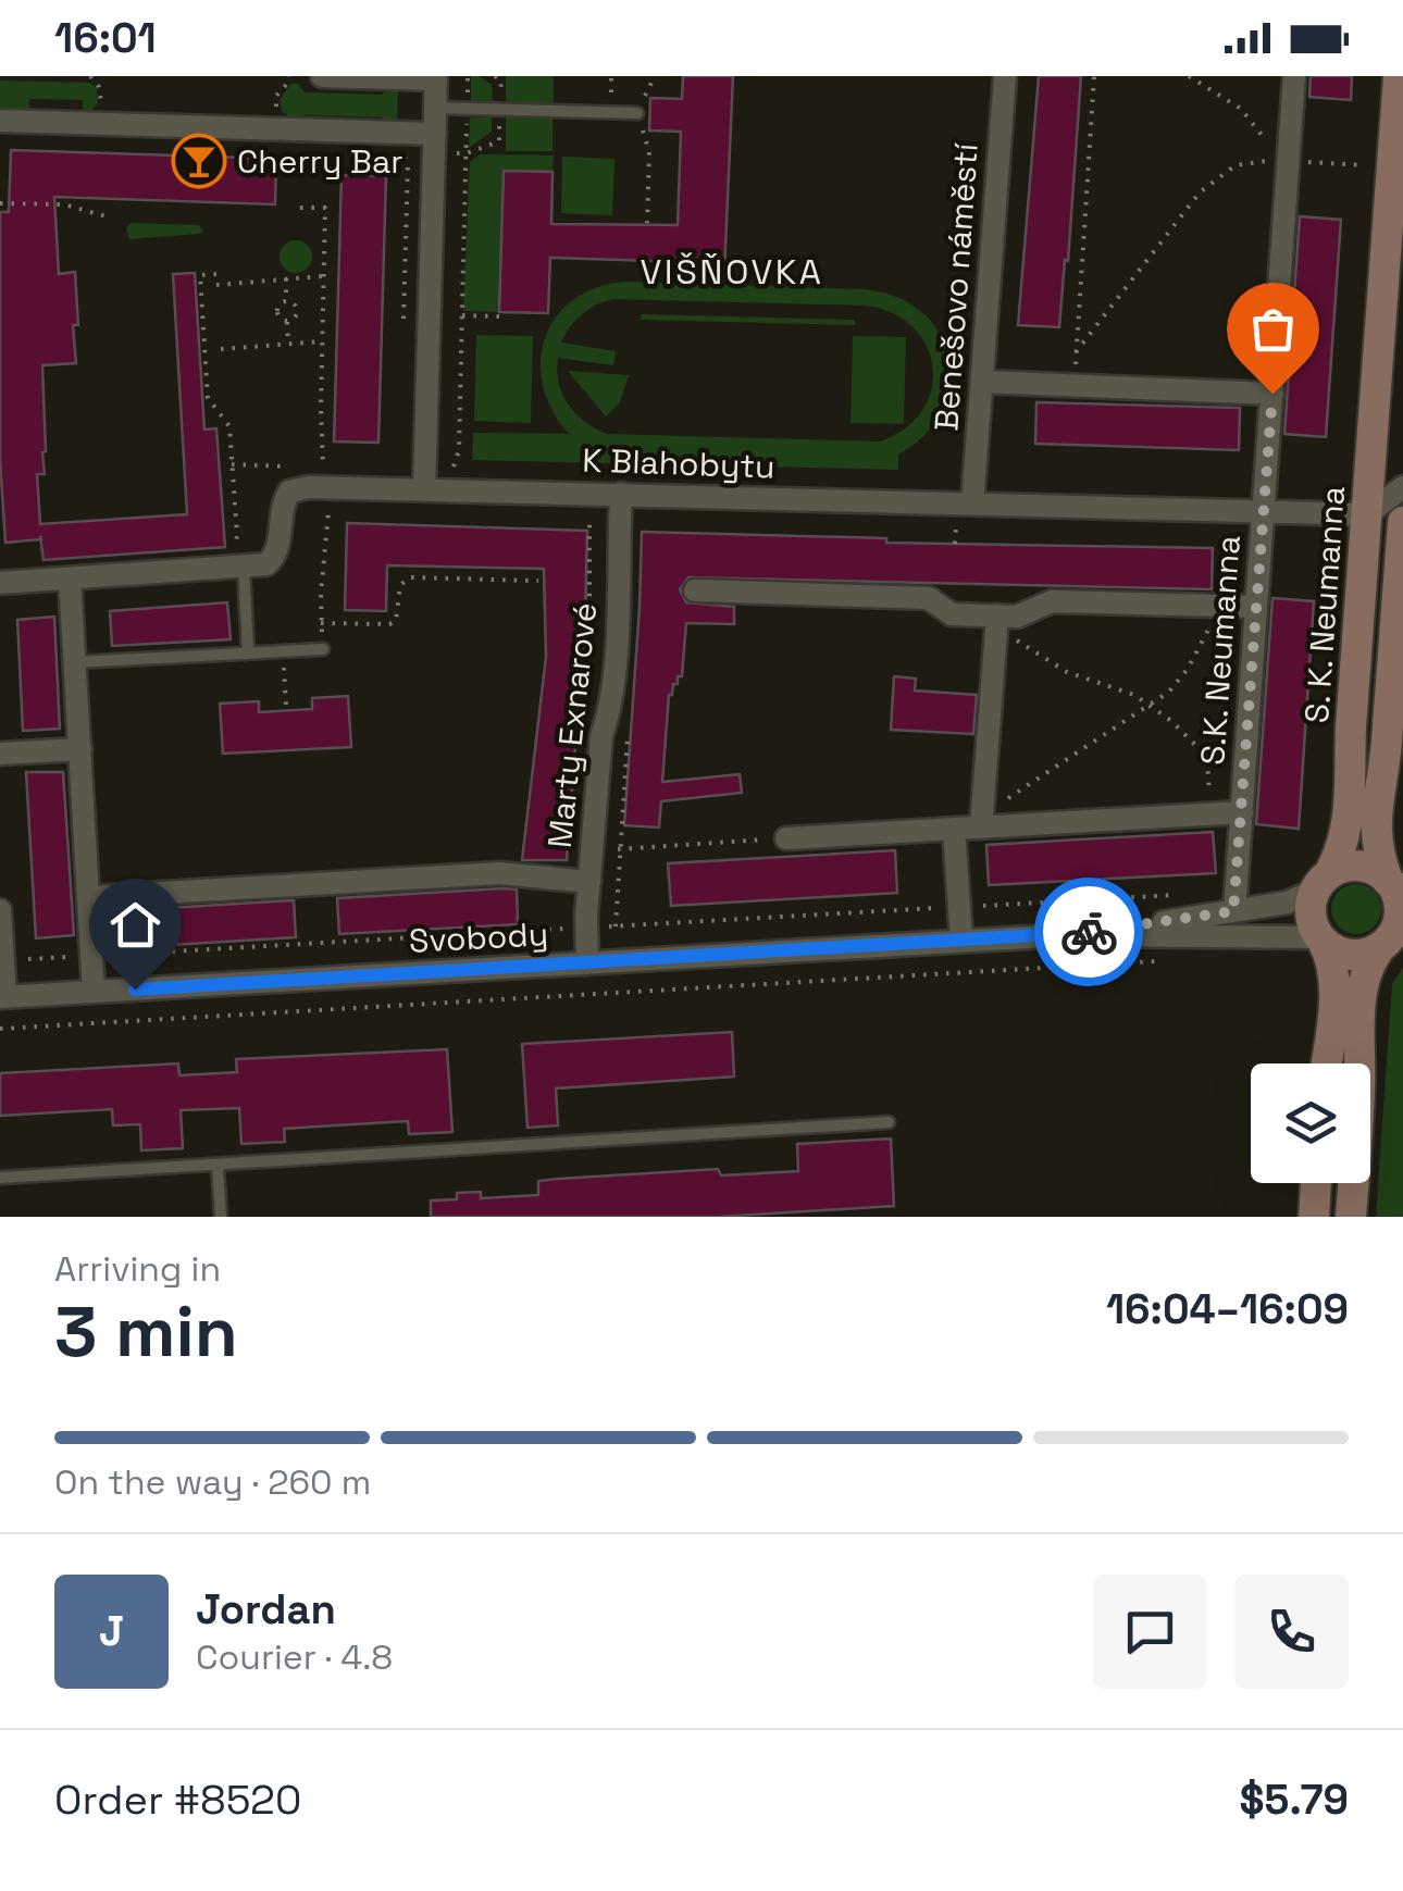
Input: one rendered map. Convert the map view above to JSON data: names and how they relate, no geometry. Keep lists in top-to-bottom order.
{
  "streets": {
    "street": [
      "Benešovo náměstí",
      "K Blahobytu",
      "S. K. Neumanna",
      "S.K. Neumanna",
      "Marty Exnarové",
      "Svobody"
    ]
  },
  "crossings": [
    ["Benešovo náměstí", "K Blahobytu"],
    ["K Blahobytu", "S. K. Neumanna"],
    ["K Blahobytu", "S.K. Neumanna"],
    ["K Blahobytu", "Marty Exnarové"],
    ["S. K. Neumanna", "Svobody"],
    ["S.K. Neumanna", "Svobody"],
    ["Marty Exnarové", "Svobody"]
  ],
  "districts": ["VIŠŇOVKA"],
  "places": {
    "bar": ["Cherry Bar"]
  },
  "page": {
    "status": "16:01",
    "heading": ["3 min", "Arriving in", "16:04–16:09"],
    "panel": [
      "Jordan",
      "Courier · 4.8",
      "Order #8520",
      "$5.79"
    ],
    "bar": "On the way · 260 m",
    "round": "J"
  }
}
